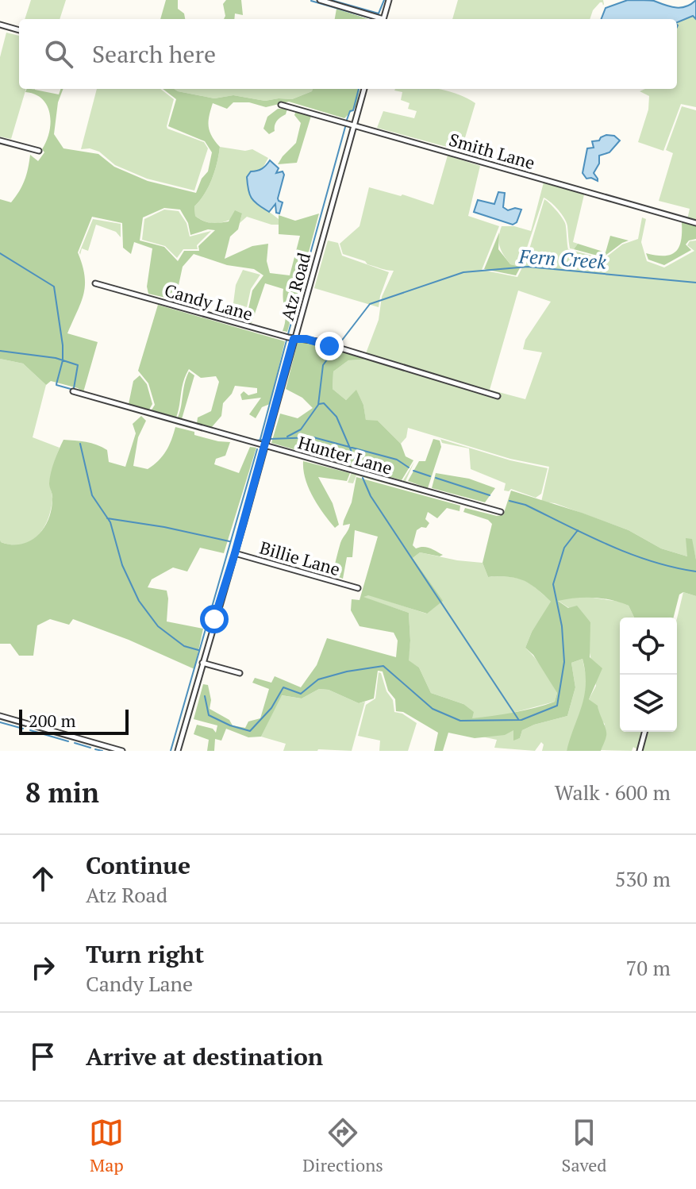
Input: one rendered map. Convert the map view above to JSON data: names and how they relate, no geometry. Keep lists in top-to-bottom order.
{
  "streets": {
    "street": [
      "Smith Lane",
      "Atz Road",
      "Candy Lane",
      "Hunter Lane",
      "Billie Lane"
    ]
  },
  "crossings": [
    ["Smith Lane", "Atz Road"],
    ["Atz Road", "Candy Lane"],
    ["Atz Road", "Hunter Lane"],
    ["Atz Road", "Billie Lane"]
  ],
  "water": ["Fern Creek"],
  "scale_bar": "200 m",
  "page": {
    "search": "Search here",
    "scale": "200 m",
    "heading": ["8 min", "Walk · 600 m"],
    "list": [
      ["Continue", "Atz Road", "530 m"],
      ["Turn right", "Candy Lane", "70 m"],
      "Arrive at destination"
    ],
    "nav": ["Map", "Directions", "Saved"]
  }
}
